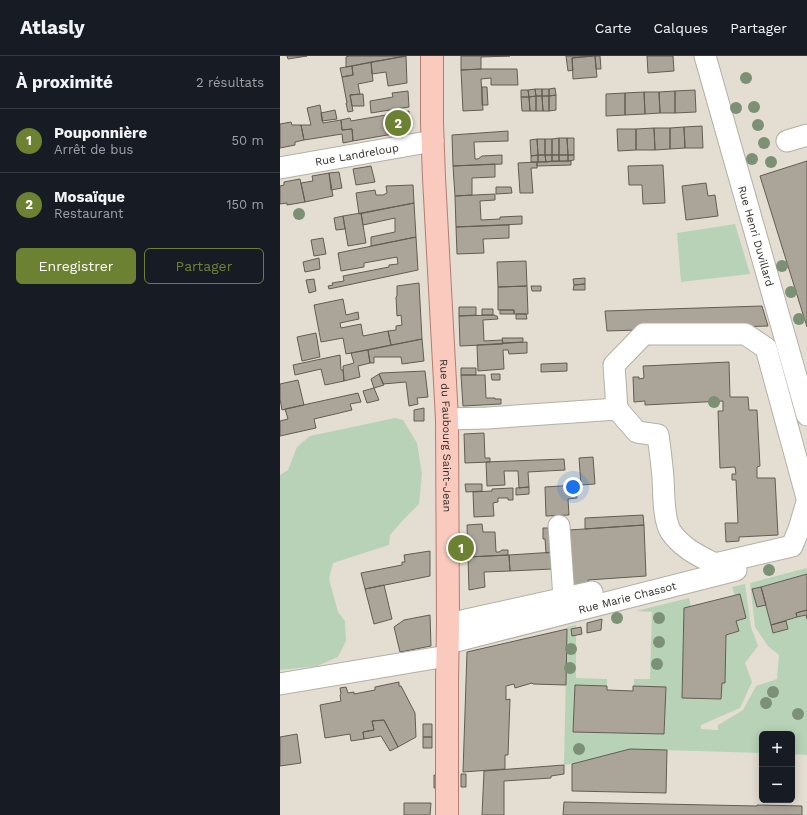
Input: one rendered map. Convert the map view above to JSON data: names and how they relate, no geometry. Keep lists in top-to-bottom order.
{
  "streets": {
    "main road": ["Rue du Faubourg Saint-Jean"],
    "street": ["Rue Landreloup", "Rue Henri Duvillard", "Rue Marie Chassot"]
  },
  "crossings": [
    ["Rue Landreloup", "Rue du Faubourg Saint-Jean"],
    ["Rue du Faubourg Saint-Jean", "Rue Marie Chassot"]
  ],
  "page": {
    "header": "Atlasly",
    "nav": ["Carte", "Calques", "Partager"],
    "heading": ["À proximité", "2 résultats"],
    "list": [
      {
        "mark": "1",
        "name": "Pouponnière",
        "note": "Arrêt de bus",
        "value": "50 m"
      },
      {
        "mark": "2",
        "name": "Mosaïque",
        "note": "Restaurant",
        "value": "150 m"
      }
    ],
    "pins": ["2", "1"],
    "buttons": ["Enregistrer", "Partager"],
    "map_buttons": ["+", "−"]
  }
}
